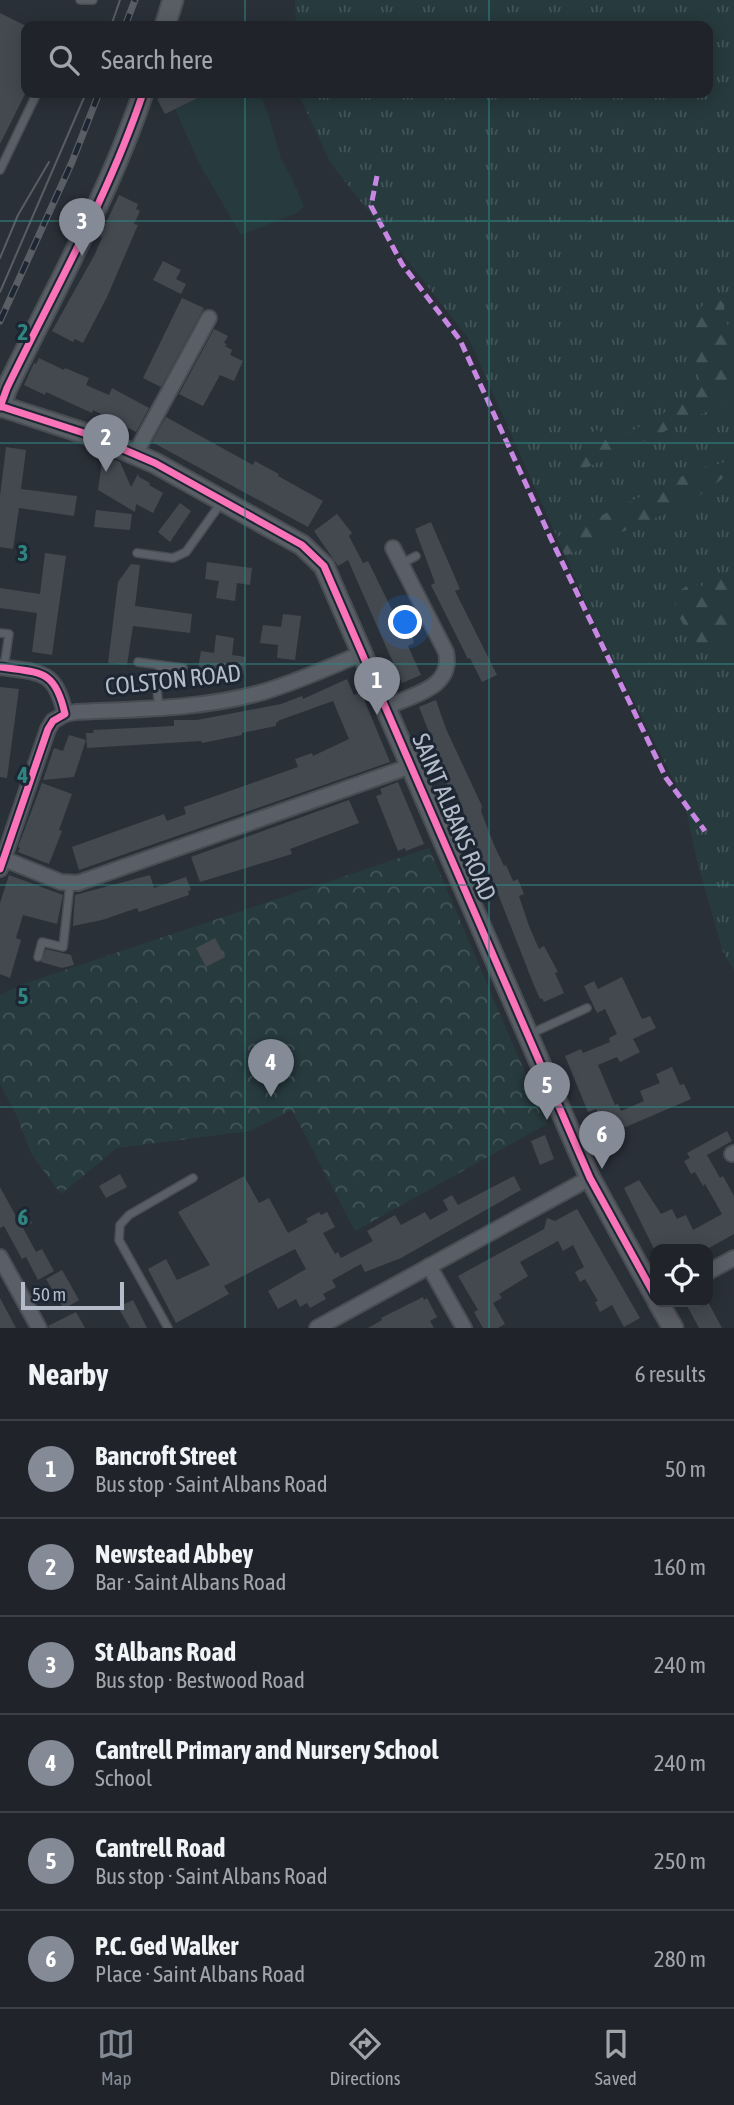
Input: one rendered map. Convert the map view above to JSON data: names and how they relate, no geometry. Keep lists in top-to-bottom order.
{
  "streets": {
    "street": ["COLSTON ROAD", "SAINT ALBANS ROAD"]
  },
  "crossings": [
    ["COLSTON ROAD", "SAINT ALBANS ROAD"]
  ],
  "scale_bar": "50 m",
  "page": {
    "search": "Search here",
    "pins": [
      "3",
      "2",
      "1",
      "4",
      "5",
      "6"
    ],
    "scale": "50 m",
    "heading": ["Nearby", "6 results"],
    "list": [
      {
        "mark": "1",
        "name": "Bancroft Street",
        "note": "Bus stop · Saint Albans Road",
        "value": "50 m"
      },
      {
        "mark": "2",
        "name": "Newstead Abbey",
        "note": "Bar · Saint Albans Road",
        "value": "160 m"
      },
      {
        "mark": "3",
        "name": "St Albans Road",
        "note": "Bus stop · Bestwood Road",
        "value": "240 m"
      },
      {
        "mark": "4",
        "name": "Cantrell Primary and Nursery School",
        "note": "School",
        "value": "240 m"
      },
      {
        "mark": "5",
        "name": "Cantrell Road",
        "note": "Bus stop · Saint Albans Road",
        "value": "250 m"
      },
      {
        "mark": "6",
        "name": "P.C. Ged Walker",
        "note": "Place · Saint Albans Road",
        "value": "280 m"
      }
    ],
    "nav": ["Map", "Directions", "Saved"]
  },
  "grid": {
    "rows": [
      "2",
      "3",
      "4",
      "5",
      "6"
    ]
  }
}
